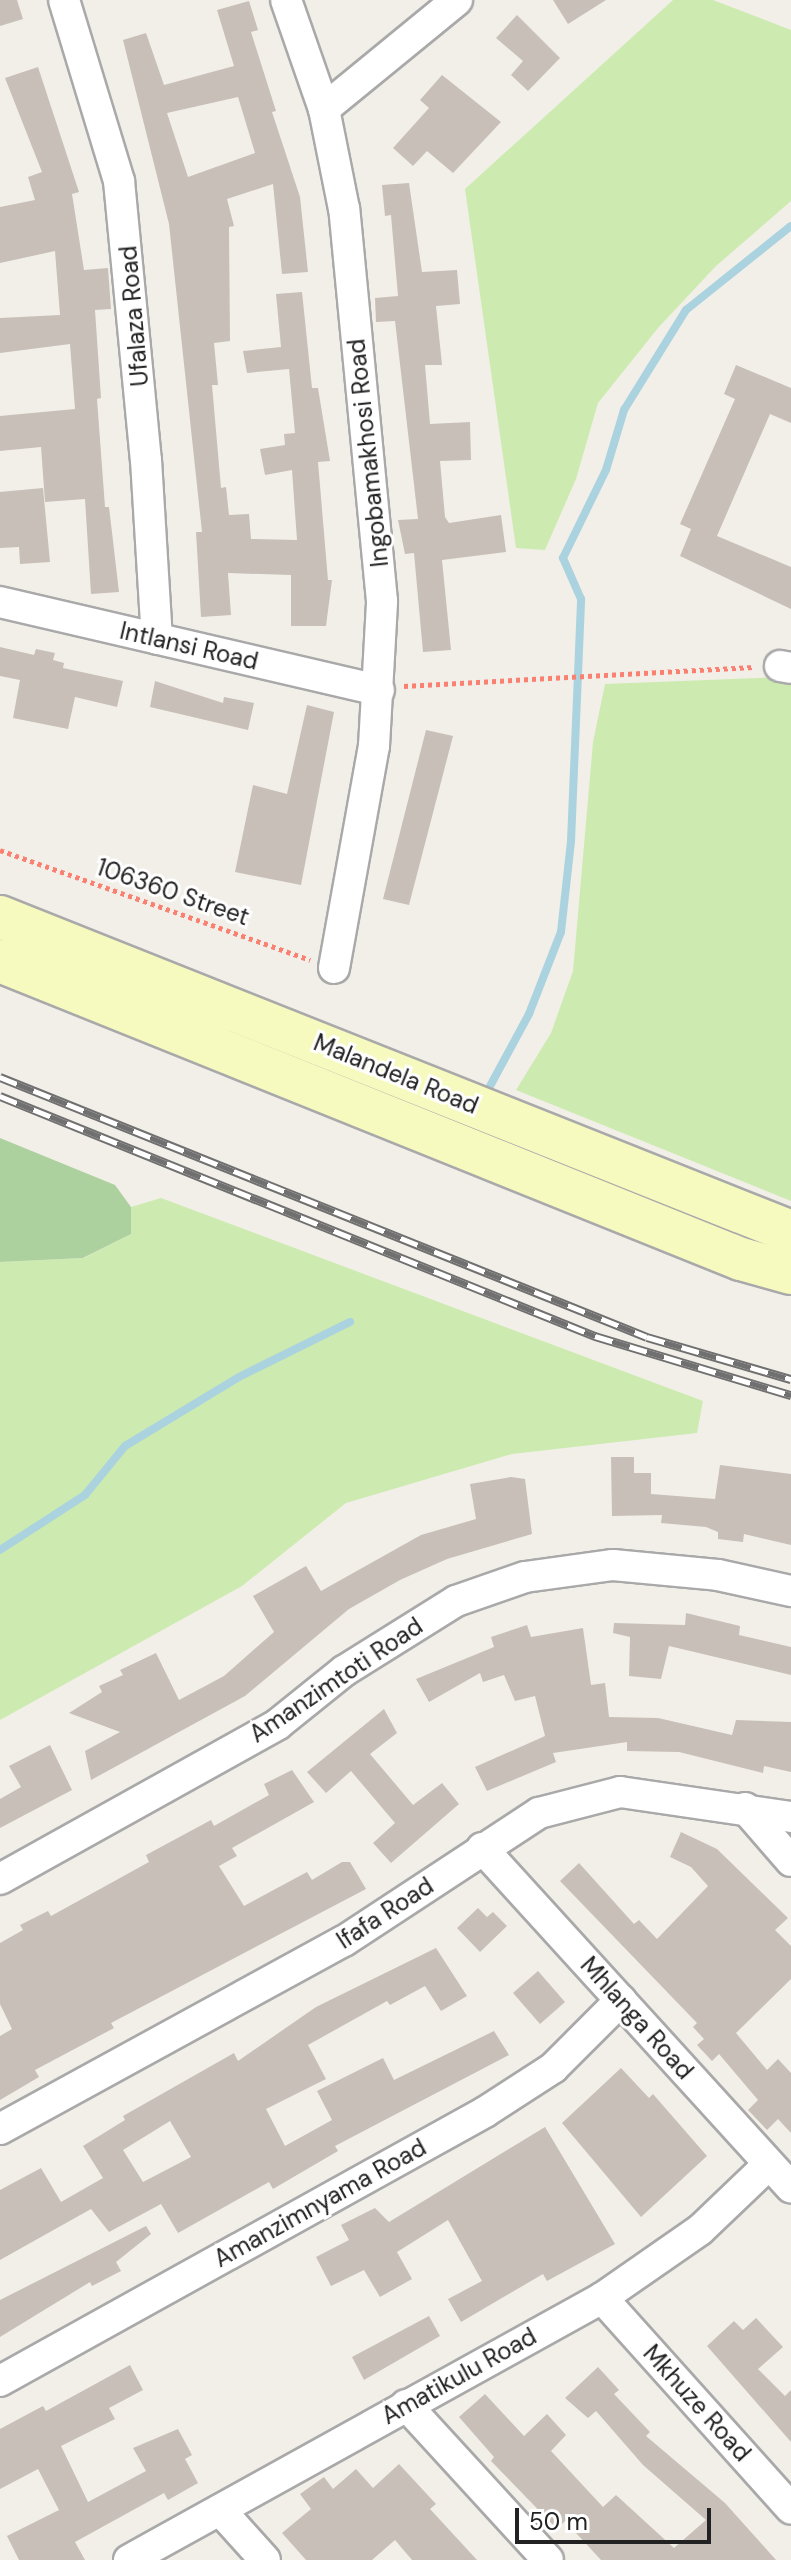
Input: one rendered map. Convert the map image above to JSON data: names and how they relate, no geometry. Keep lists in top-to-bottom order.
{
  "streets": {
    "main road": ["Malandela Road"],
    "street": [
      "Ufalaza Road",
      "Ingobamakhosi Road",
      "Intlansi Road",
      "Amanzimtoti Road",
      "Ifafa Road",
      "Mhlanga Road",
      "Amanzimnyama Road",
      "Amatikulu Road",
      "Mkhuze Road"
    ],
    "path": ["106360 Street"]
  },
  "crossings": [
    ["Ufalaza Road", "Intlansi Road"],
    ["Ingobamakhosi Road", "Intlansi Road"],
    ["Ingobamakhosi Road", "106360 Street"],
    ["Ifafa Road", "Mhlanga Road"],
    ["Mhlanga Road", "Amanzimnyama Road"],
    ["Mhlanga Road", "Amatikulu Road"],
    ["Amatikulu Road", "Mkhuze Road"]
  ],
  "scale_bar": "50 m"
}
